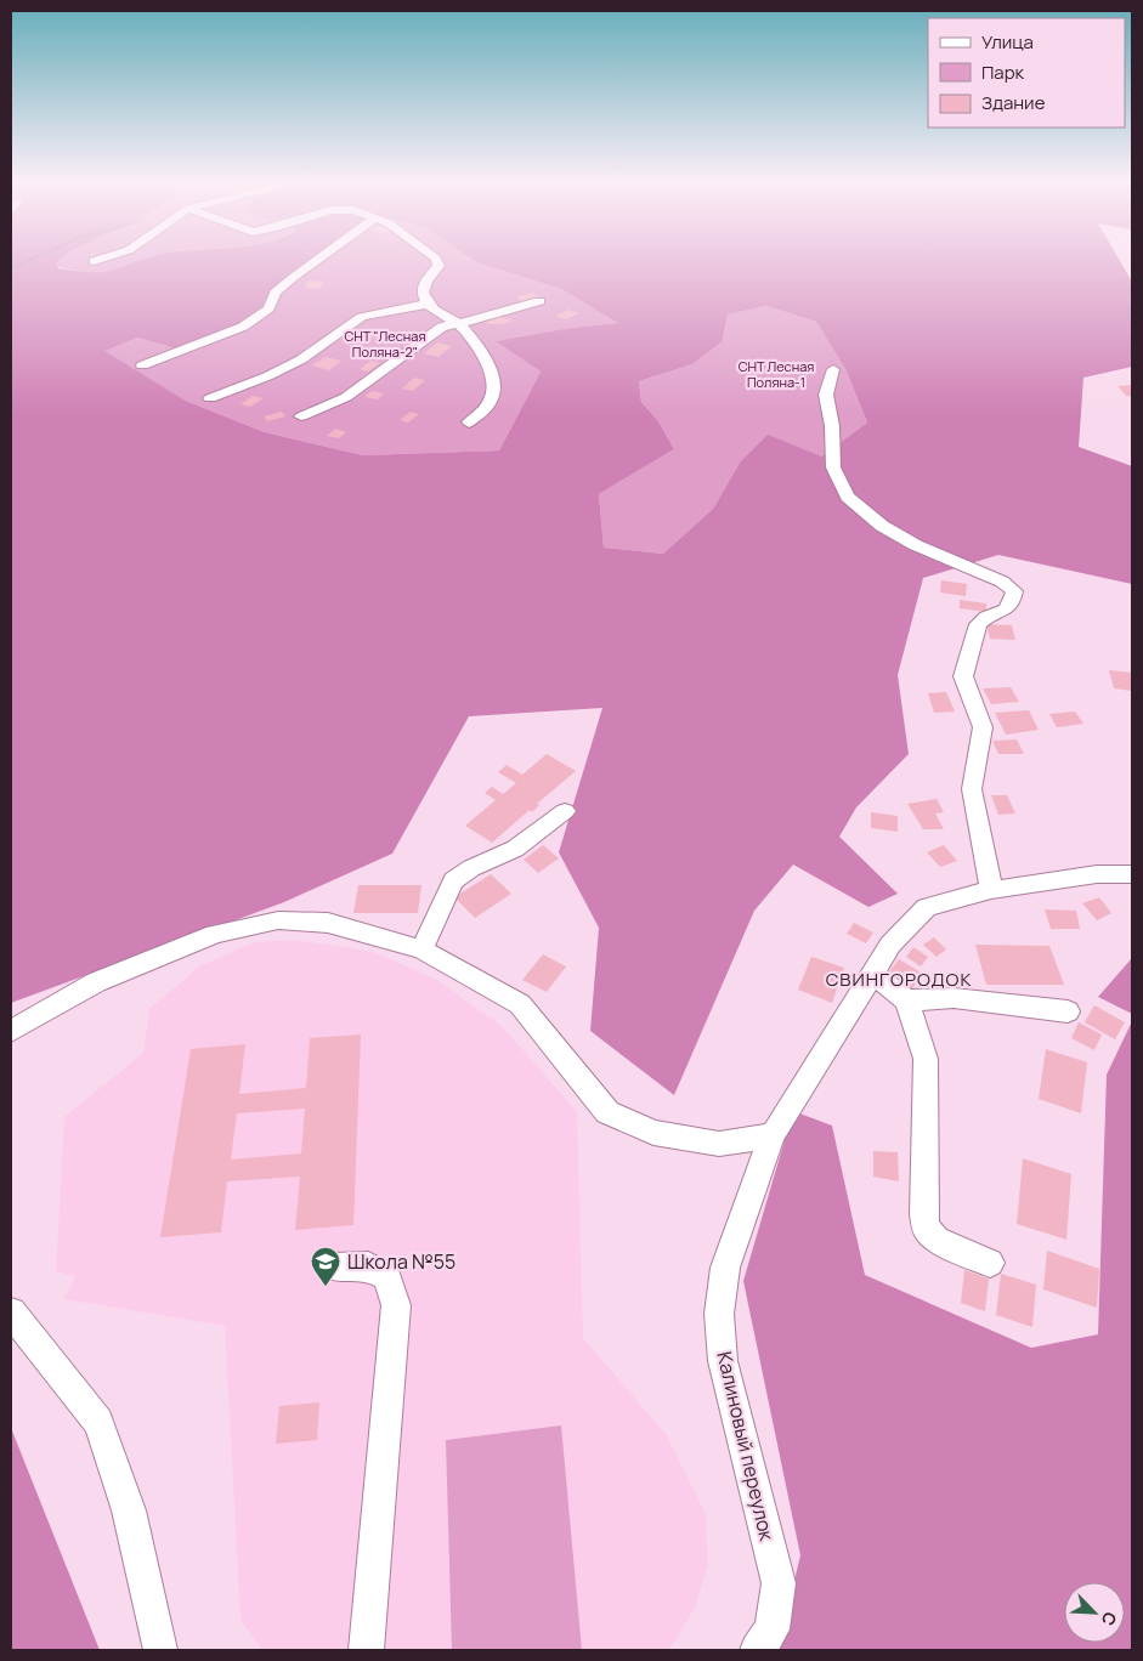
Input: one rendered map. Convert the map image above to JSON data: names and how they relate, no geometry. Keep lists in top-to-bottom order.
{
  "streets": {
    "street": ["Калиновый переулок"]
  },
  "districts": ["СВИНГОРОДОК"],
  "parks": ["СНТ \"Лесная Поляна-2\"", "СНТ Лесная Поляна-1"],
  "places": {
    "school or university": ["Школа №55"]
  },
  "legend": ["Улица", "Парк", "Здание"],
  "north": "bottom right"
}
